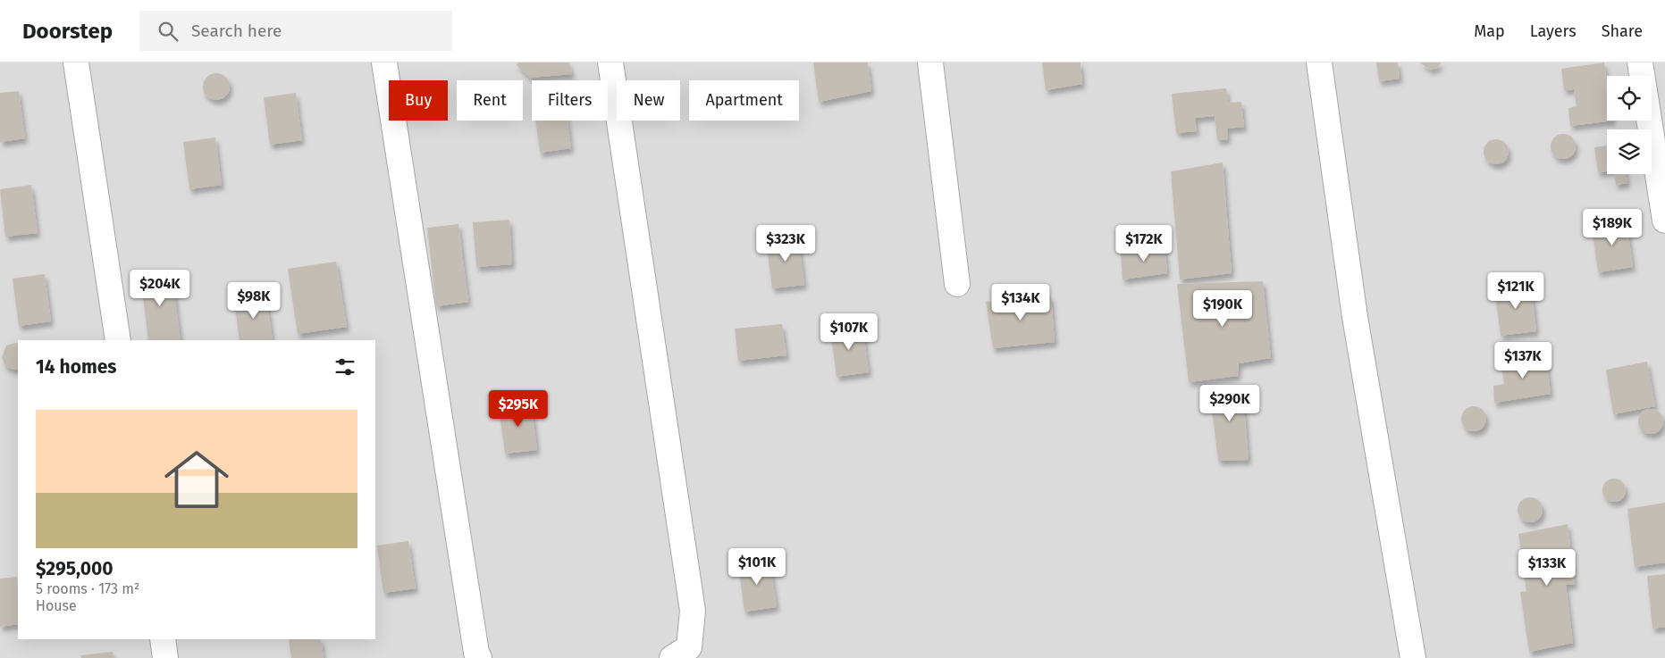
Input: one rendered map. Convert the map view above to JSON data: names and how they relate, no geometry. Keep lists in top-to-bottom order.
{
  "page": {
    "header": "Doorstep",
    "search": "Search here",
    "nav": ["Map", "Layers", "Share"],
    "chip": [
      "Buy",
      "Rent",
      "Filters",
      "New",
      "Apartment"
    ],
    "price": [
      "$189K",
      "$323K",
      "$172K",
      "$204K",
      "$121K",
      "$98K",
      "$134K",
      "$190K",
      "$107K",
      "$137K",
      "$290K",
      "$295K",
      "$101K",
      "$133K"
    ],
    "heading": "14 homes",
    "list": [
      {
        "name": "$295,000",
        "note": "5 rooms · 173 m² · House"
      }
    ]
  }
}
